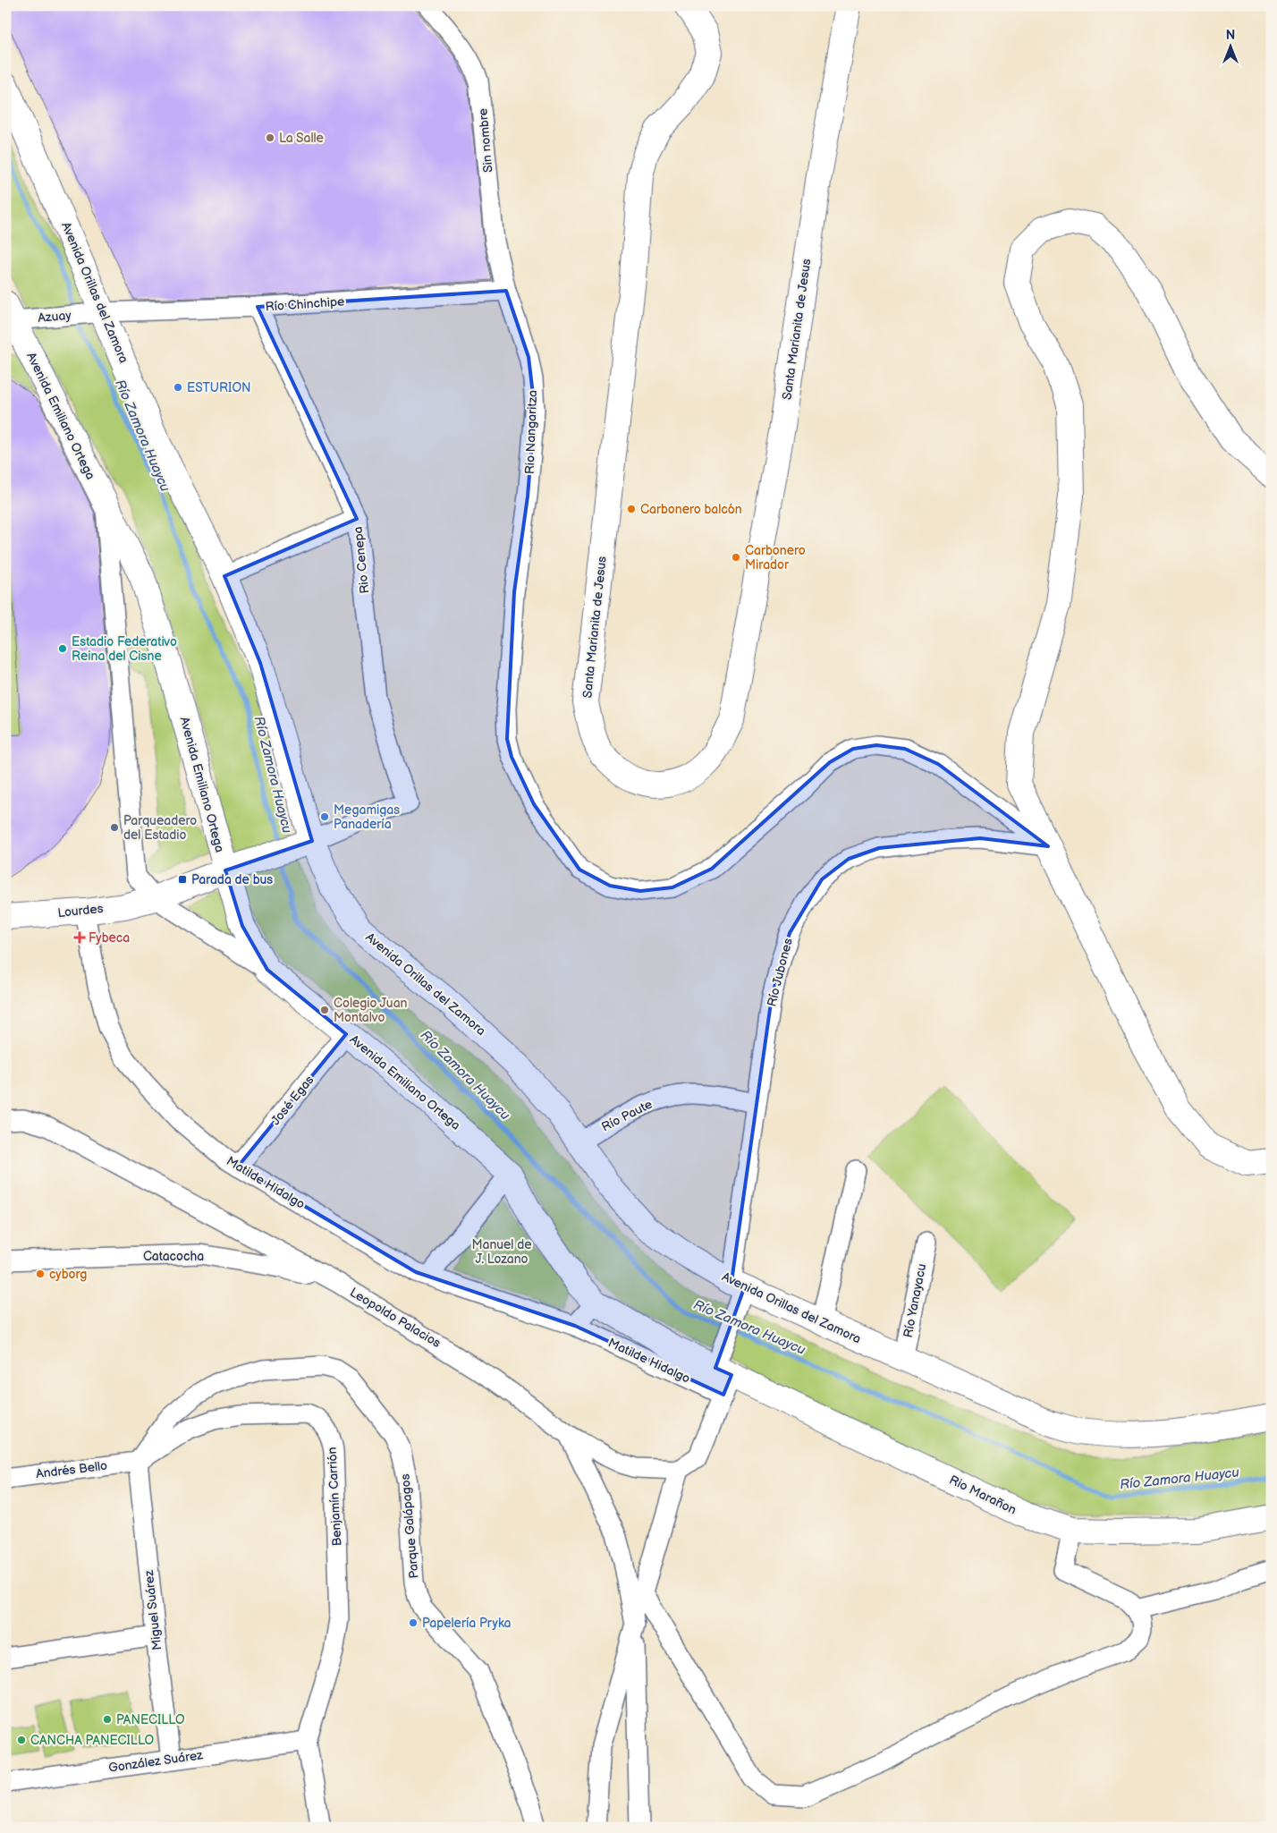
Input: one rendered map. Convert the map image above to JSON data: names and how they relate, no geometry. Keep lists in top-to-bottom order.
{
  "streets": {
    "main road": [
      "Avenida Orillas del Zamora",
      "Santa Marianita de Jesus",
      "Avenida Emiliano Ortega",
      "Lourdes",
      "Rio Marañon"
    ],
    "street": [
      "Sin nombre",
      "Río Chinchipe",
      "Azuay",
      "Rio Nangaritza",
      "Rio Cenepa",
      "Río Jubones",
      "José Egas",
      "Río Paute",
      "Matilde Hidalgo",
      "Catacocha",
      "Río Yanayacu",
      "Leopoldo Palacios",
      "Andrés Bello",
      "Benjamín Carrión",
      "Parque Galápagos",
      "Miguel Suárez",
      "González Suárez"
    ]
  },
  "crossings": [
    ["Sin nombre", "Río Chinchipe"],
    ["Sin nombre", "Rio Nangaritza"],
    ["Avenida Orillas del Zamora", "Río Chinchipe"],
    ["Avenida Orillas del Zamora", "Azuay"],
    ["Avenida Orillas del Zamora", "Rio Cenepa"],
    ["Avenida Orillas del Zamora", "Lourdes"],
    ["Avenida Orillas del Zamora", "Río Jubones"],
    ["Avenida Orillas del Zamora", "Río Paute"],
    ["Avenida Orillas del Zamora", "Río Yanayacu"],
    ["Río Chinchipe", "Azuay"],
    ["Río Chinchipe", "Rio Nangaritza"],
    ["Río Chinchipe", "Rio Cenepa"],
    ["Azuay", "Avenida Emiliano Ortega"],
    ["Avenida Emiliano Ortega", "Lourdes"],
    ["Avenida Emiliano Ortega", "Río Jubones"],
    ["Avenida Emiliano Ortega", "José Egas"],
    ["Avenida Emiliano Ortega", "Matilde Hidalgo"],
    ["Avenida Emiliano Ortega", "Rio Marañon"],
    ["Rio Nangaritza", "Río Jubones"],
    ["Rio Cenepa", "Lourdes"],
    ["Lourdes", "Matilde Hidalgo"],
    ["Río Jubones", "Río Paute"],
    ["Río Jubones", "Matilde Hidalgo"],
    ["Río Jubones", "Rio Marañon"],
    ["José Egas", "Matilde Hidalgo"],
    ["Matilde Hidalgo", "Rio Marañon"],
    ["Catacocha", "Leopoldo Palacios"],
    ["Andrés Bello", "Benjamín Carrión"],
    ["Andrés Bello", "Parque Galápagos"],
    ["Andrés Bello", "Miguel Suárez"],
    ["Benjamín Carrión", "Parque Galápagos"],
    ["Benjamín Carrión", "Miguel Suárez"],
    ["Benjamín Carrión", "González Suárez"],
    ["Parque Galápagos", "Miguel Suárez"],
    ["Miguel Suárez", "González Suárez"]
  ],
  "water": ["Río Zamora Huaycu"],
  "parks": ["Manuel de J. Lozano"],
  "places": {
    "other": [
      "La Salle",
      "ESTURION",
      "Carbonero balcón",
      "Carbonero Mirador",
      "Estadio Federativo Reina del Cisne",
      "Megamigas Panadería",
      "Parqueadero del Estadio",
      "Colegio Juan Montalvo",
      "cyborg",
      "Papelería Pryka",
      "PANECILLO",
      "CANCHA PANECILLO"
    ],
    "transit": ["Parada de bus"],
    "health": ["Fybeca"]
  },
  "north": "top"
}
